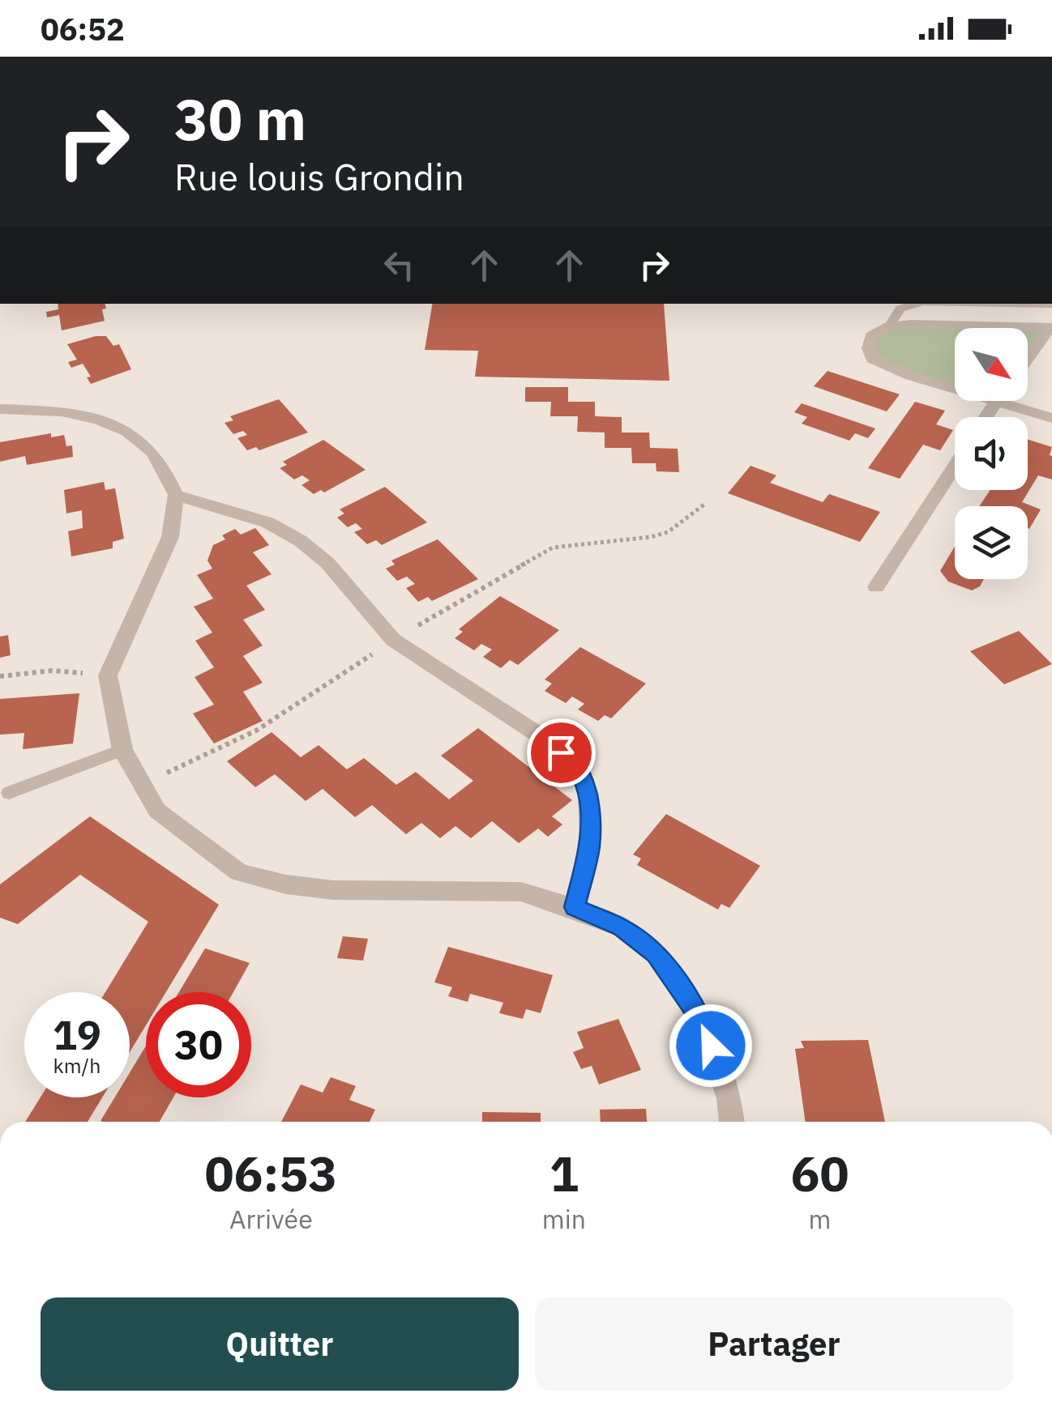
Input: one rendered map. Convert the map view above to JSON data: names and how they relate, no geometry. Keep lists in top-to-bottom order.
{
  "north": "bottom right",
  "page": {
    "status": "06:52",
    "turn": ["30 m", "Rue louis Grondin"],
    "speed": "19 km/h",
    "limit": "30",
    "eta": [
      "06:53",
      "Arrivée",
      "1",
      "min",
      "60",
      "m"
    ],
    "buttons": ["Quitter", "Partager"]
  }
}
